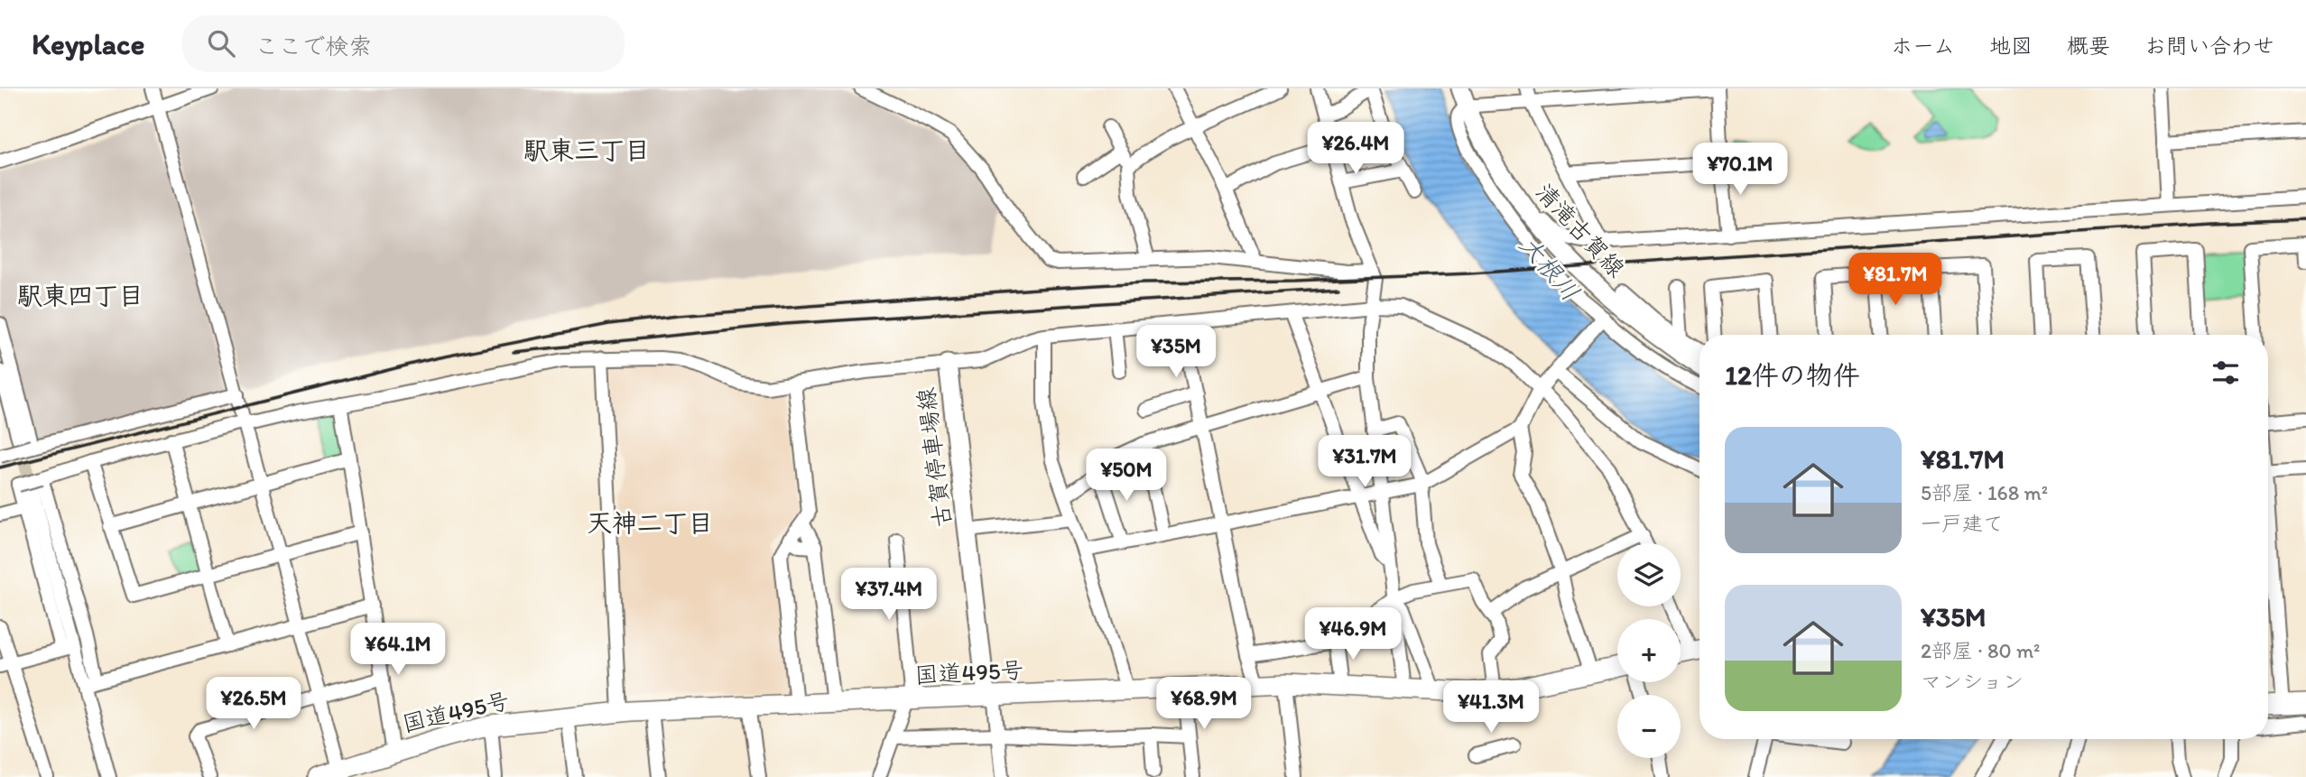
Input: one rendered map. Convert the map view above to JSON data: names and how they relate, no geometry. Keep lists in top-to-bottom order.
{
  "streets": {
    "highway": ["国道495号"],
    "main road": ["清滝古賀線", "古賀停車場線"]
  },
  "crossings": [
    ["古賀停車場線", "国道495号"]
  ],
  "districts": ["駅東三丁目", "駅東四丁目", "天神二丁目"],
  "water": ["大根川"],
  "page": {
    "header": "Keyplace",
    "search": "ここで検索",
    "nav": [
      "ホーム",
      "地図",
      "概要",
      "お問い合わせ"
    ],
    "price": [
      "¥26.4M",
      "¥70.1M",
      "¥81.7M",
      "¥35M",
      "¥31.7M",
      "¥50M",
      "¥37.4M",
      "¥46.9M",
      "¥64.1M",
      "¥26.5M",
      "¥68.9M",
      "¥41.3M"
    ],
    "heading": "12件の物件",
    "list": [
      {
        "name": "¥81.7M",
        "note": "5部屋 · 168 m² · 一戸建て"
      },
      {
        "name": "¥35M",
        "note": "2部屋 · 80 m² · マンション"
      }
    ],
    "map_buttons": ["+", "−"]
  }
}
